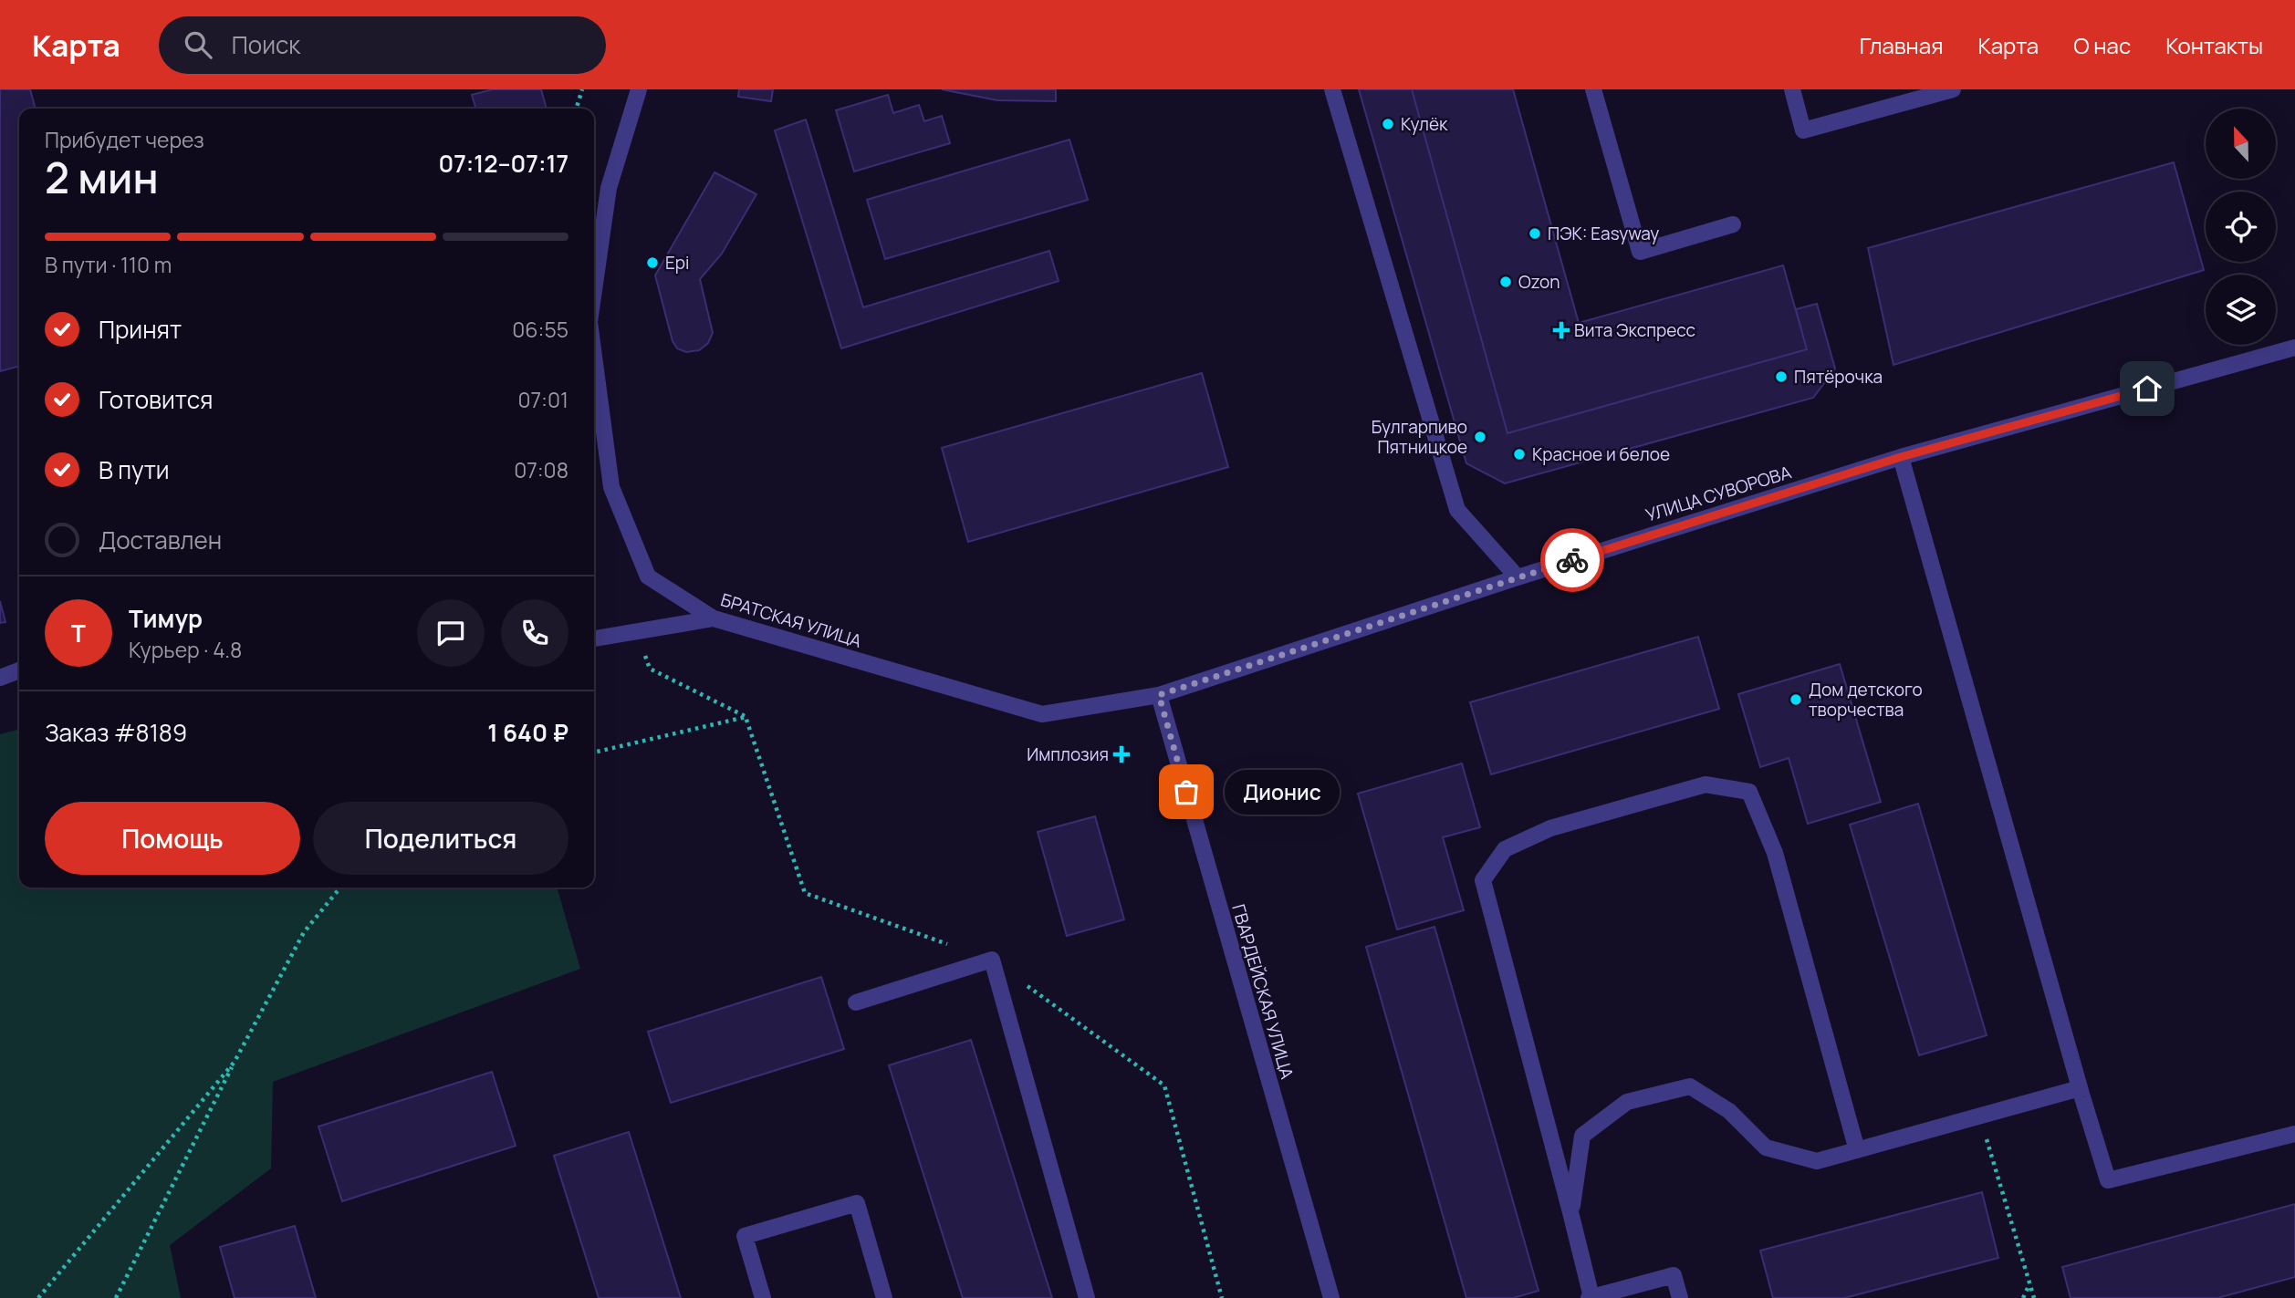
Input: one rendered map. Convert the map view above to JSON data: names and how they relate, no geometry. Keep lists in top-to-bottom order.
{
  "streets": {
    "street": ["УЛИЦА СУВОРОВА", "БРАТСКАЯ УЛИЦА", "ГВАРДЕЙСКАЯ УЛИЦА"]
  },
  "crossings": [
    ["УЛИЦА СУВОРОВА", "БРАТСКАЯ УЛИЦА"],
    ["УЛИЦА СУВОРОВА", "ГВАРДЕЙСКАЯ УЛИЦА"],
    ["БРАТСКАЯ УЛИЦА", "ГВАРДЕЙСКАЯ УЛИЦА"]
  ],
  "places": {
    "other": [
      "Кулёк",
      "ПЭК: Easyway",
      "Epi",
      "Ozon",
      "Пятёрочка",
      "Булгарпиво Пятницкое",
      "Красное и белое",
      "Дом детского творчества",
      "Дионис"
    ],
    "health": ["Вита Экспресс", "Имплозия"]
  },
  "north": "top",
  "page": {
    "header": "Карта",
    "search": "Поиск",
    "nav": [
      "Главная",
      "Карта",
      "О нас",
      "Контакты"
    ],
    "heading": ["2 мин", "Прибудет через", "07:12–07:17"],
    "panel": [
      "Тимур",
      "Курьер · 4.8",
      "Заказ #8189",
      "1 640 ₽"
    ],
    "bar": "В пути · 110 m",
    "list": [
      ["Принят", "06:55"],
      ["Готовится", "07:01"],
      ["В пути", "07:08"],
      "Доставлен"
    ],
    "round": "Т",
    "bubble": "Дионис",
    "buttons": ["Помощь", "Поделиться"]
  }
}
